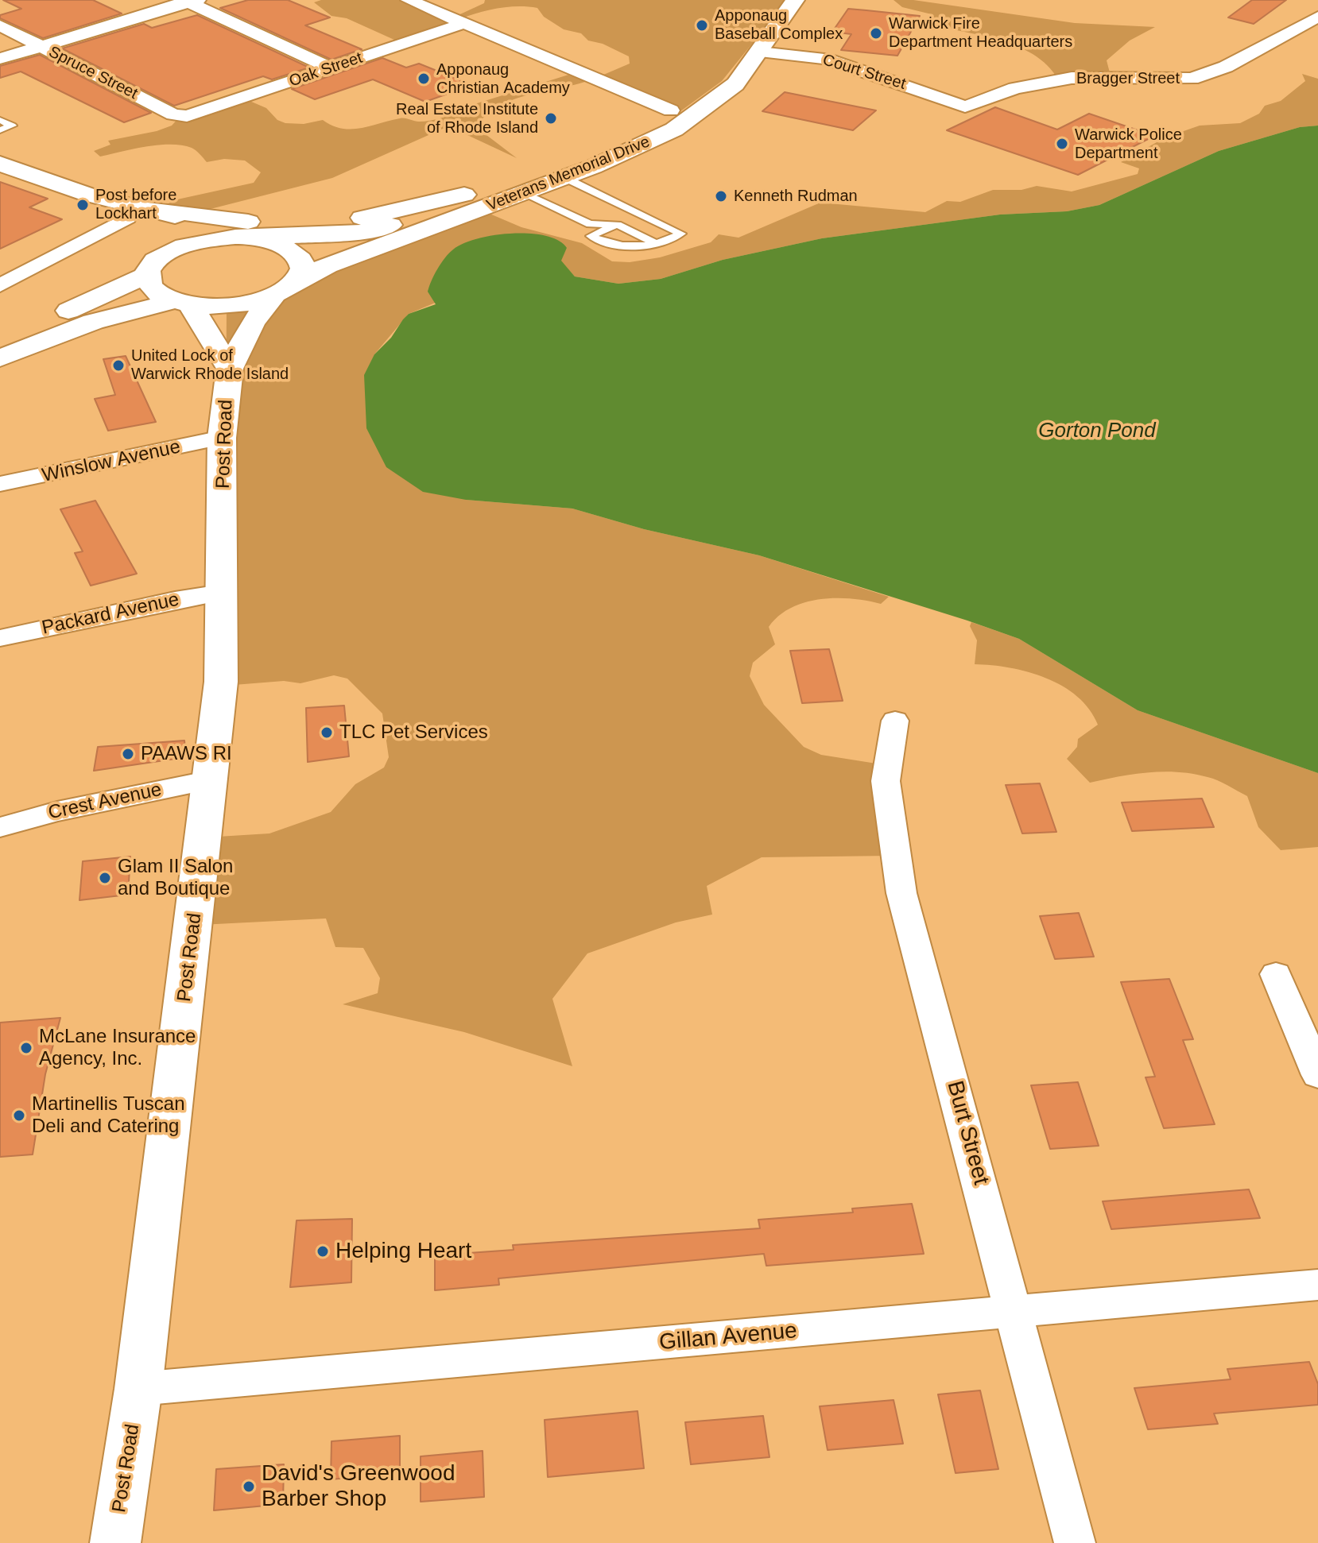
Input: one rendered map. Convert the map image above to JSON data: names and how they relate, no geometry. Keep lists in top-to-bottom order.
{
  "streets": {
    "main road": ["Veterans Memorial Drive", "Post Road"],
    "street": [
      "Oak Street",
      "Court Street",
      "Spruce Street",
      "Bragger Street",
      "Winslow Avenue",
      "Packard Avenue",
      "Crest Avenue",
      "Burt Street",
      "Gillan Avenue"
    ]
  },
  "crossings": [
    ["Oak Street", "Spruce Street"],
    ["Court Street", "Bragger Street"],
    ["Court Street", "Veterans Memorial Drive"],
    ["Veterans Memorial Drive", "Post Road"],
    ["Post Road", "Winslow Avenue"],
    ["Post Road", "Packard Avenue"],
    ["Post Road", "Crest Avenue"],
    ["Post Road", "Gillan Avenue"],
    ["Burt Street", "Gillan Avenue"]
  ],
  "water": ["Gorton Pond"],
  "places": [
    "Apponaug Baseball Complex",
    "Warwick Fire Department Headquarters",
    "Apponaug Christian Academy",
    "Real Estate Institute of Rhode Island",
    "Warwick Police Department",
    "Kenneth Rudman",
    "Post before Lockhart",
    "United Lock of Warwick Rhode Island",
    "TLC Pet Services",
    "PAAWS RI",
    "Glam II Salon and Boutique",
    "McLane Insurance Agency, Inc.",
    "Martinellis Tuscan Deli and Catering",
    "Helping Heart",
    "David's Greenwood Barber Shop"
  ]
}
